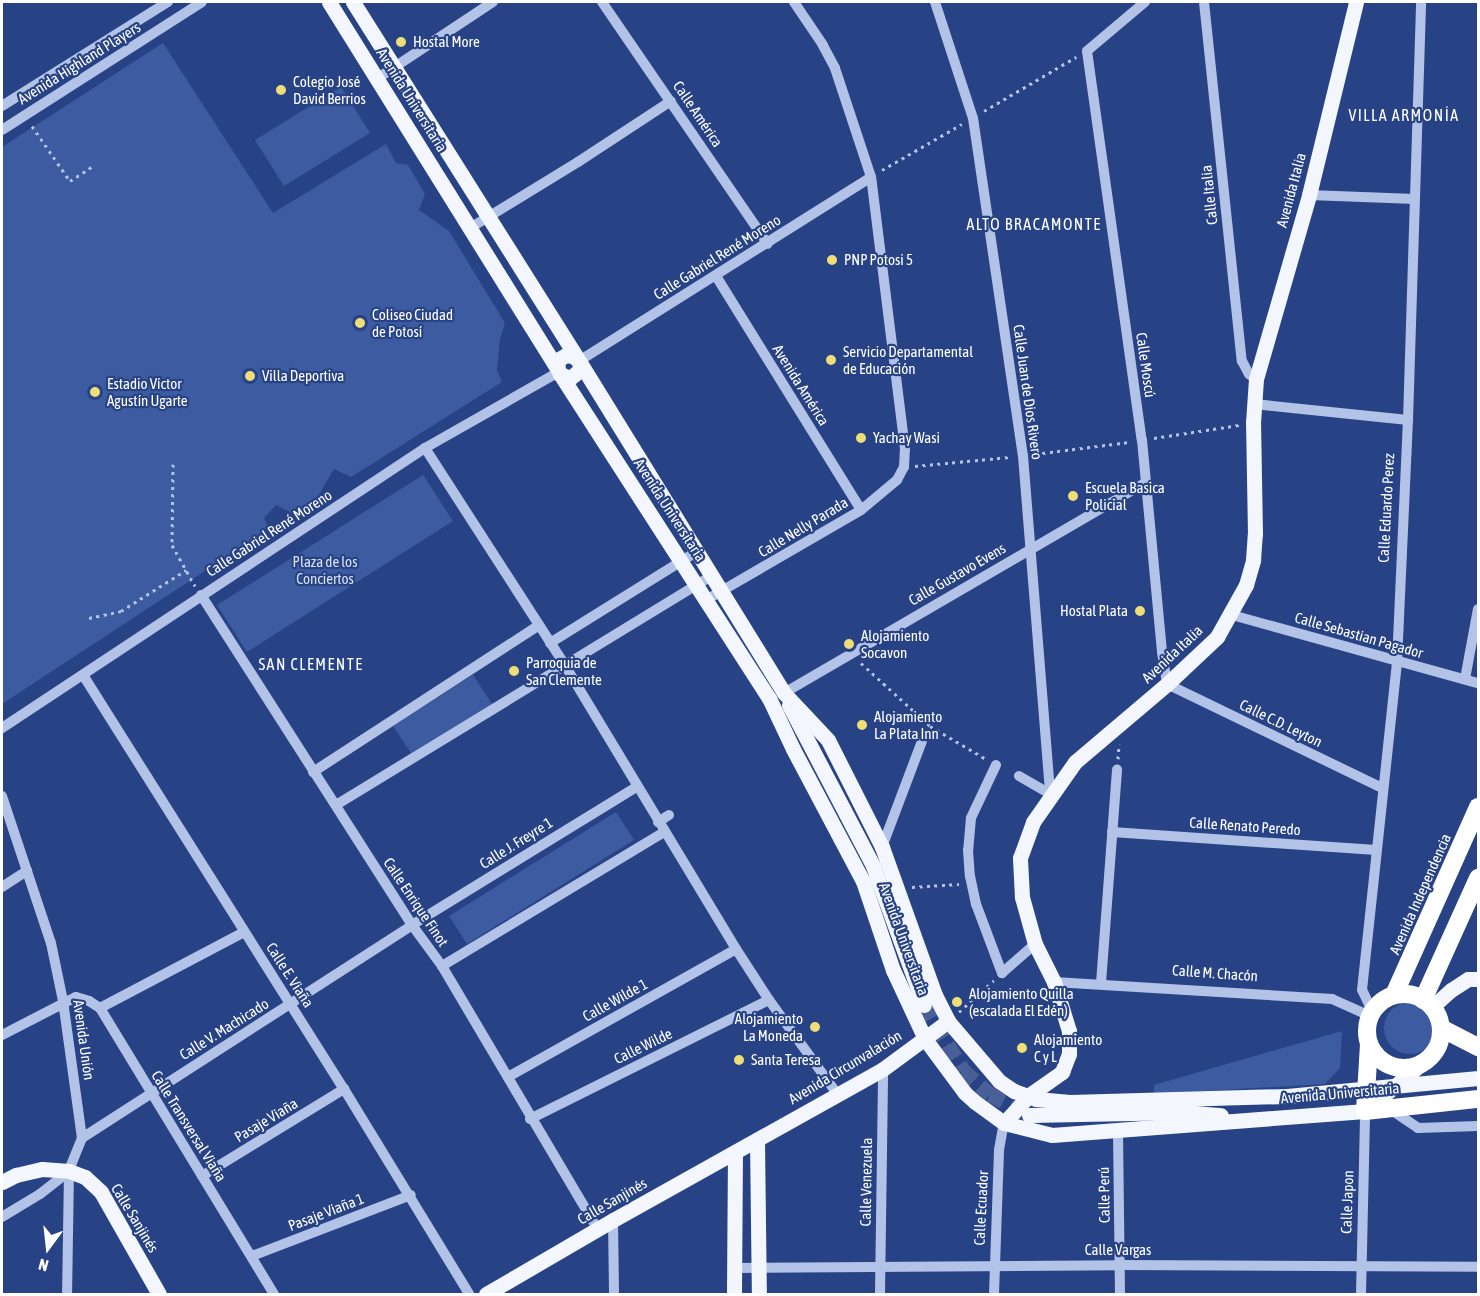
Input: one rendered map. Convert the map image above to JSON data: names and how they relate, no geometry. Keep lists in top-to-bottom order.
{
  "streets": {
    "highway": ["Avenida Universitaria", "Avenida Independencia"],
    "main road": ["Avenida Italia", "Avenida Circunvalación", "Calle Sanjinés"],
    "street": [
      "Avenida Highland Players",
      "Calle América",
      "Calle Italia",
      "Calle Gabriel René Moreno",
      "Calle Moscú",
      "Avenida América",
      "Calle Juan de Dios Rivero",
      "Calle Eduardo Perez",
      "Calle Nelly Parada",
      "Calle Gustavo Evens",
      "Calle Sebastian Pagador",
      "Calle C.D. Leyton",
      "Calle Renato Peredo",
      "Calle J. Freyre 1",
      "Calle Enrique Finot",
      "Calle M. Chacón",
      "Calle E. Viaña",
      "Calle Wilde 1",
      "Calle V. Machicado",
      "Avenida Unión",
      "Calle Wilde",
      "Pasaje Viaña",
      "Calle Transversal Viaña",
      "Calle Venezuela",
      "Calle Perú",
      "Calle Japon",
      "Calle Ecuador",
      "Pasaje Viaña 1",
      "Calle Vargas"
    ]
  },
  "crossings": [
    ["Avenida Universitaria", "Calle Gabriel René Moreno"],
    ["Avenida Universitaria", "Calle Nelly Parada"],
    ["Avenida Universitaria", "Calle Gustavo Evens"],
    ["Avenida Universitaria", "Avenida Circunvalación"],
    ["Avenida Universitaria", "Calle Perú"],
    ["Avenida Universitaria", "Calle Japon"],
    ["Avenida Universitaria", "Calle Ecuador"],
    ["Calle América", "Calle Gabriel René Moreno"],
    ["Avenida Italia", "Calle Italia"],
    ["Avenida Italia", "Calle Moscú"],
    ["Avenida Italia", "Calle Juan de Dios Rivero"],
    ["Avenida Italia", "Calle Sebastian Pagador"],
    ["Avenida Italia", "Calle C.D. Leyton"],
    ["Avenida Italia", "Calle M. Chacón"],
    ["Calle Gabriel René Moreno", "Avenida América"],
    ["Calle Gabriel René Moreno", "Calle Enrique Finot"],
    ["Calle Gabriel René Moreno", "Calle E. Viaña"],
    ["Calle Moscú", "Calle Gustavo Evens"],
    ["Calle Moscú", "Calle C.D. Leyton"],
    ["Avenida América", "Calle Nelly Parada"],
    ["Calle Juan de Dios Rivero", "Calle Gustavo Evens"],
    ["Calle Eduardo Perez", "Calle Sebastian Pagador"],
    ["Calle Eduardo Perez", "Calle C.D. Leyton"],
    ["Calle Eduardo Perez", "Calle Renato Peredo"],
    ["Calle Eduardo Perez", "Avenida Independencia"],
    ["Calle Eduardo Perez", "Calle M. Chacón"],
    ["Calle J. Freyre 1", "Calle Enrique Finot"],
    ["Calle J. Freyre 1", "Calle V. Machicado"],
    ["Avenida Independencia", "Calle M. Chacón"],
    ["Calle Enrique Finot", "Calle Wilde 1"],
    ["Calle Enrique Finot", "Calle V. Machicado"],
    ["Calle Enrique Finot", "Calle Wilde"],
    ["Calle Enrique Finot", "Calle Sanjinés"],
    ["Calle E. Viaña", "Calle V. Machicado"],
    ["Calle E. Viaña", "Pasaje Viaña"],
    ["Calle E. Viaña", "Pasaje Viaña 1"],
    ["Calle V. Machicado", "Avenida Unión"],
    ["Calle V. Machicado", "Calle Transversal Viaña"],
    ["Avenida Unión", "Calle Sanjinés"],
    ["Avenida Circunvalación", "Calle Venezuela"],
    ["Avenida Circunvalación", "Calle Sanjinés"],
    ["Pasaje Viaña", "Calle Transversal Viaña"],
    ["Calle Transversal Viaña", "Pasaje Viaña 1"],
    ["Calle Venezuela", "Calle Vargas"],
    ["Calle Perú", "Calle Vargas"],
    ["Calle Japon", "Calle Vargas"],
    ["Calle Ecuador", "Calle Vargas"]
  ],
  "districts": ["VILLA ARMONÍA", "ALTO BRACAMONTE", "SAN CLEMENTE"],
  "parks": ["Plaza de los Conciertos"],
  "places": [
    "Hostal More",
    "Colegio José David Berrios",
    "PNP Potosi 5",
    "Coliseo Ciudad de Potosí",
    "Servicio Departamental de Educación",
    "Villa Deportiva",
    "Estadio Víctor Agustín Ugarte",
    "Yachay Wasi",
    "Escuela Basica Policial",
    "Hostal Plata",
    "Alojamiento Socavon",
    "Parroquia de San Clemente",
    "Alojamiento La Plata Inn",
    "Alojamiento Quilla (escalada El Edén)",
    "Alojamiento La Moneda",
    "Alojamiento C y L",
    "Santa Teresa"
  ],
  "north": "bottom"
}
